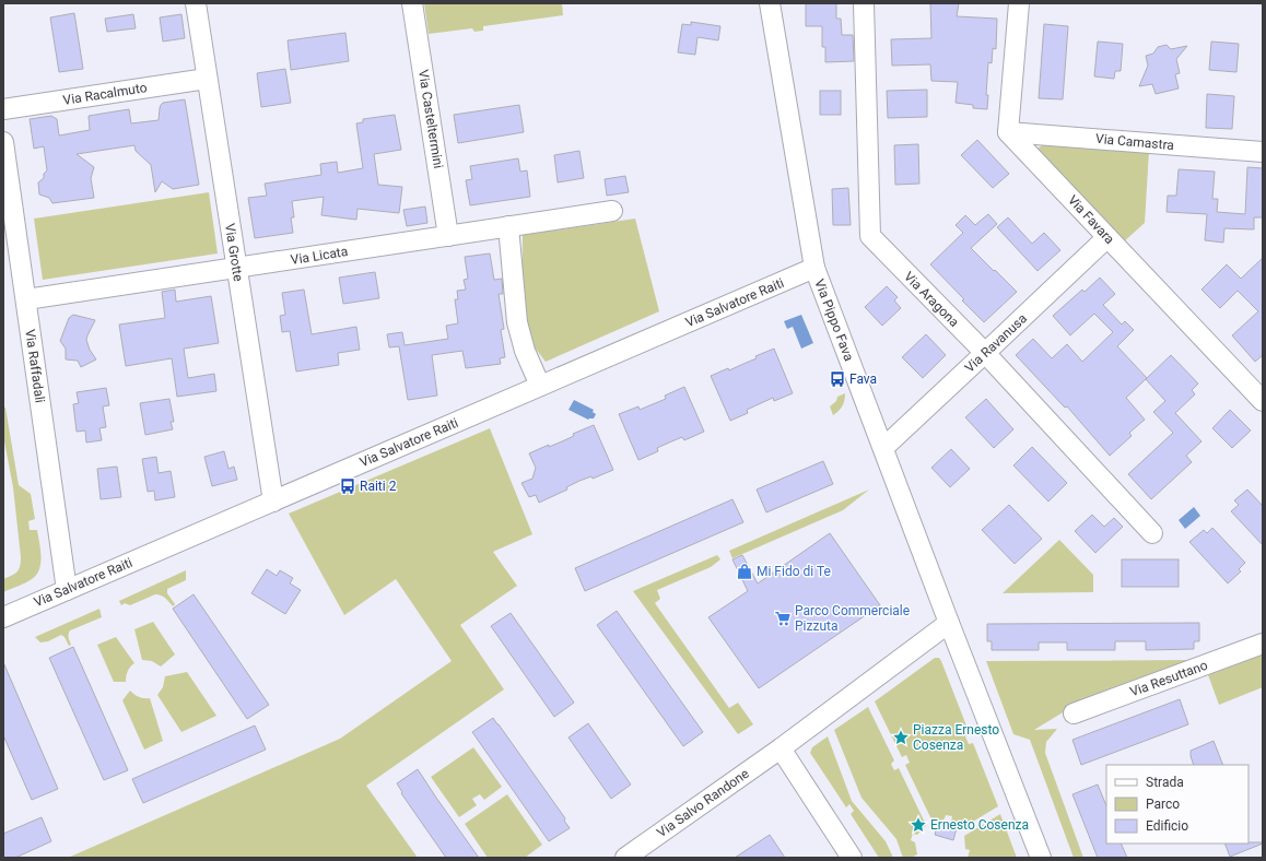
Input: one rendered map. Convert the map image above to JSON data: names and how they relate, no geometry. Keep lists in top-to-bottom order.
{
  "streets": {
    "street": [
      "Via Racalmuto",
      "Via Casteltermini",
      "Via Camastra",
      "Via Favara",
      "Via Grotte",
      "Via Licata",
      "Via Aragona",
      "Via Salvatore Raiti",
      "Via Pippo Fava",
      "Via Ravanusa",
      "Via Raffadali",
      "Via Resuttano",
      "Via Salvo Randone"
    ]
  },
  "crossings": [
    ["Via Racalmuto", "Via Grotte"],
    ["Via Casteltermini", "Via Licata"],
    ["Via Camastra", "Via Favara"],
    ["Via Favara", "Via Ravanusa"],
    ["Via Grotte", "Via Licata"],
    ["Via Grotte", "Via Salvatore Raiti"],
    ["Via Licata", "Via Raffadali"],
    ["Via Aragona", "Via Ravanusa"],
    ["Via Salvatore Raiti", "Via Pippo Fava"],
    ["Via Salvatore Raiti", "Via Raffadali"],
    ["Via Pippo Fava", "Via Ravanusa"],
    ["Via Pippo Fava", "Via Salvo Randone"]
  ],
  "places": {
    "bus stop": ["Fava", "Raiti 2"],
    "shop": ["Mi Fido di Te"],
    "supermarket": ["Parco Commerciale Pizzuta"],
    "place": ["Piazza Ernesto Cosenza", "Ernesto Cosenza"]
  },
  "legend": ["Strada", "Parco", "Edificio"]
}
